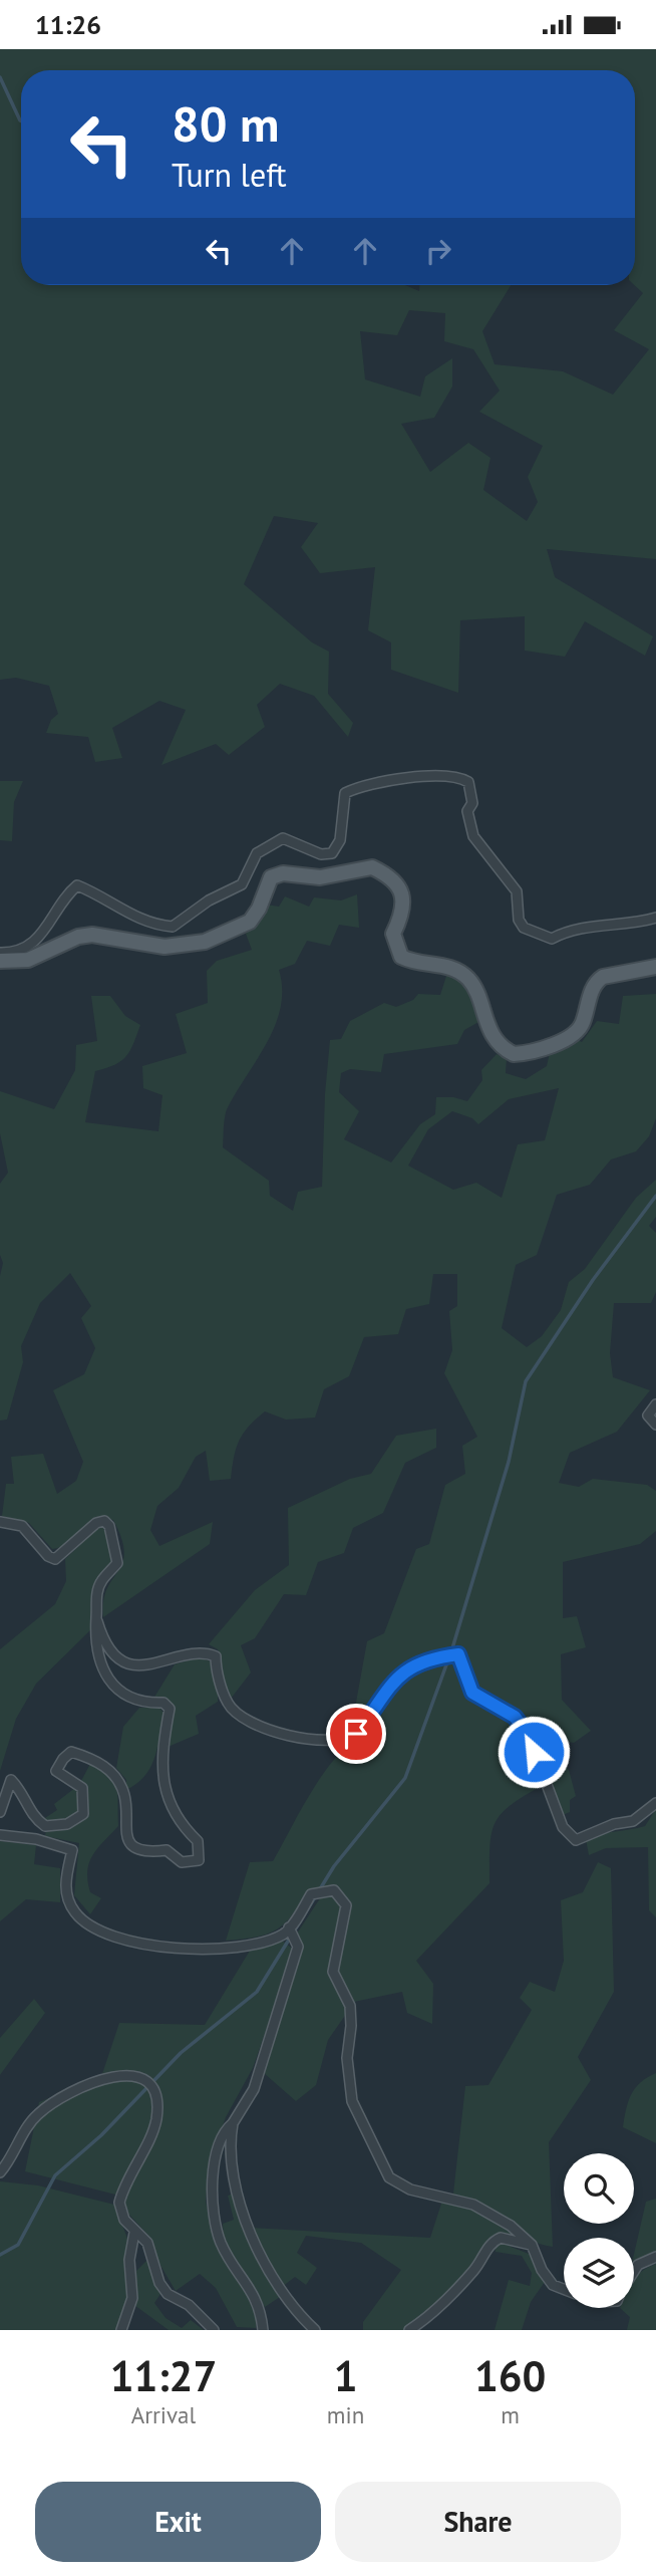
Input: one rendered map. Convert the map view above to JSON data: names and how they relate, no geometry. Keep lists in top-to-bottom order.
{
  "page": {
    "status": "11:26",
    "turn": ["80 m", "Turn left"],
    "eta": [
      "11:27",
      "Arrival",
      "1",
      "min",
      "160",
      "m"
    ],
    "buttons": ["Exit", "Share"]
  }
}
